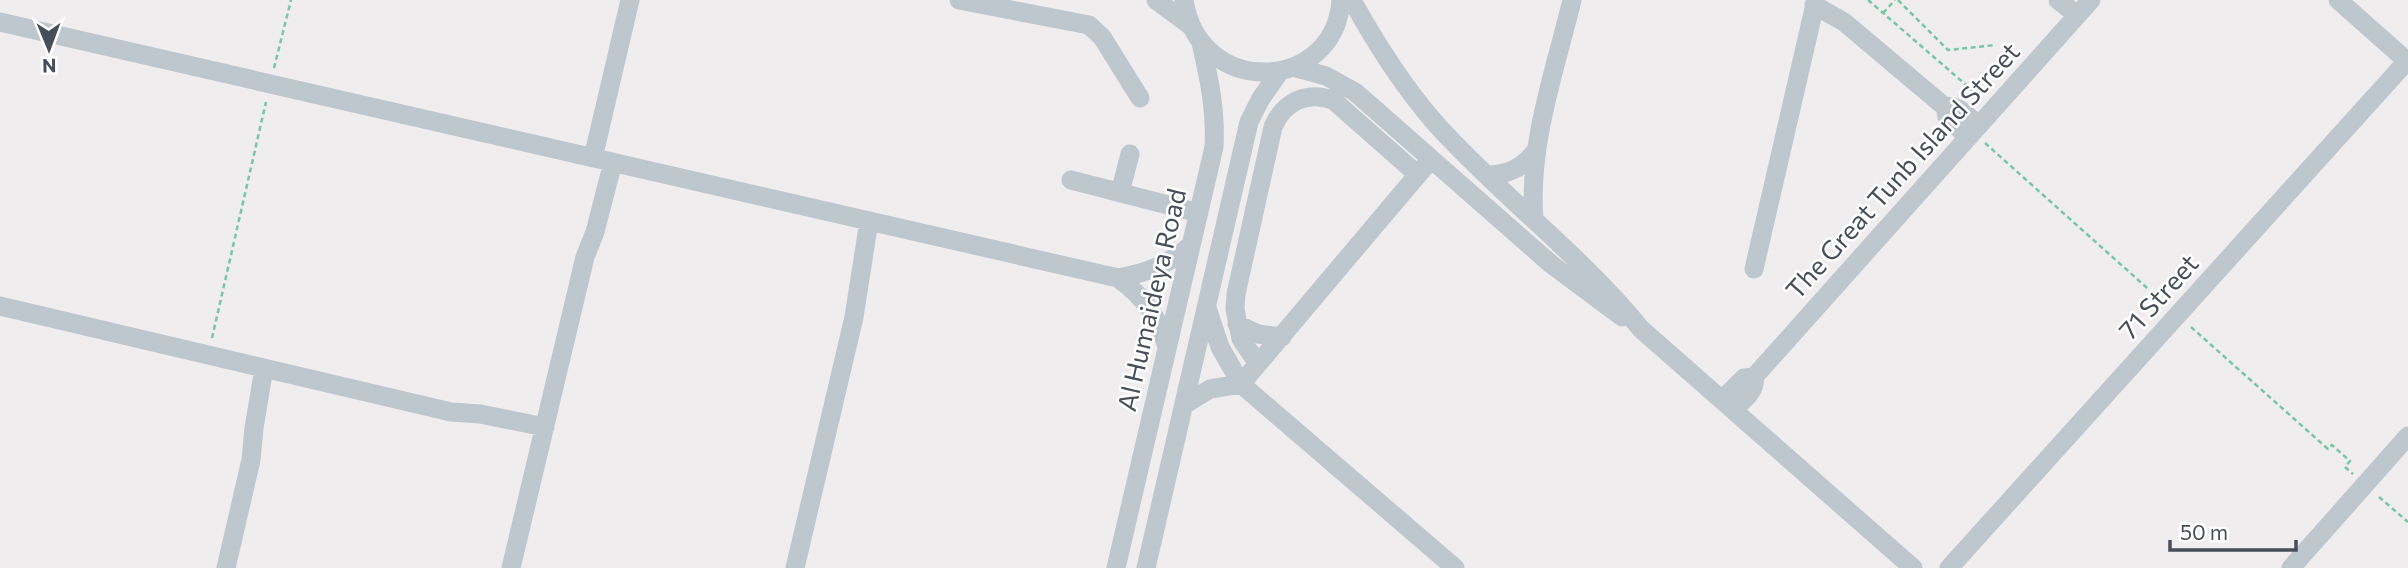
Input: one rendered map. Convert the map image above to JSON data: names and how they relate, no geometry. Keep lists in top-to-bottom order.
{
  "streets": {
    "street": ["The Great Tunb Island Street", "71 Street", "Al Humaideya Road"]
  },
  "scale_bar": "50 m",
  "north": "bottom"
}
